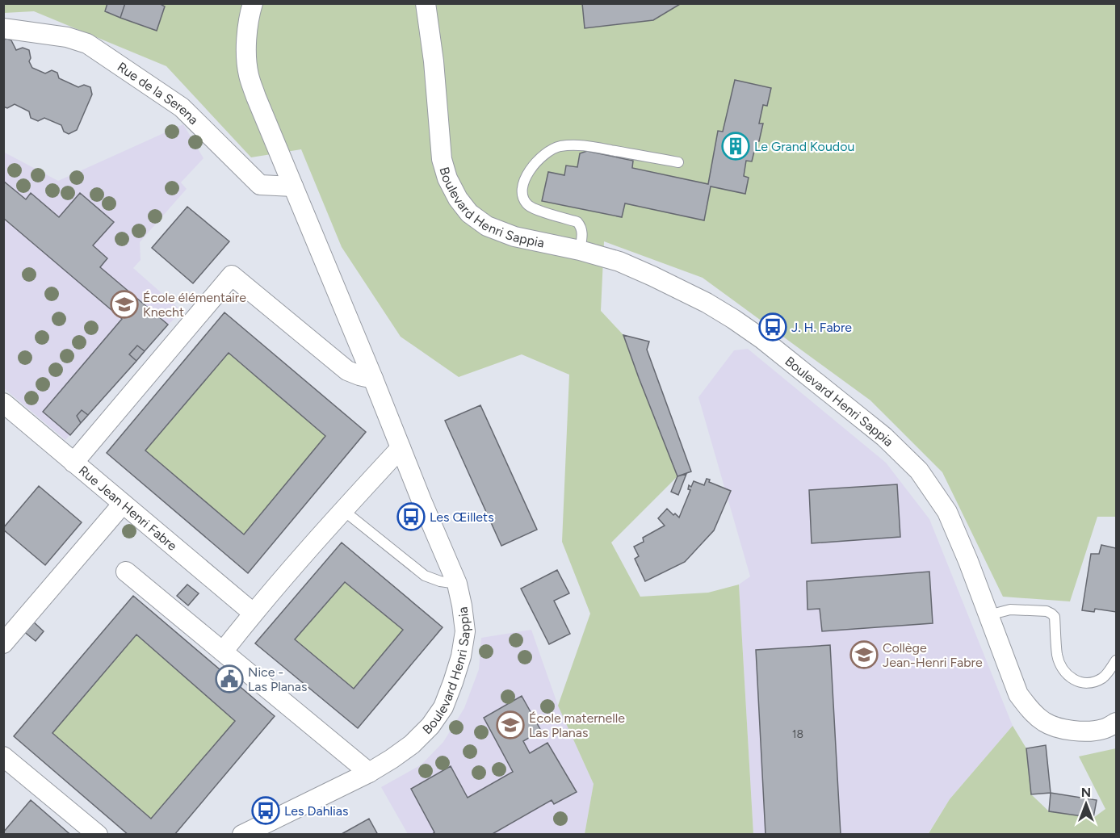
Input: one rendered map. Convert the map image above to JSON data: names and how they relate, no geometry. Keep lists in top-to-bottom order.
{
  "streets": {
    "street": ["Rue de la Serena", "Boulevard Henri Sappia", "Rue Jean Henri Fabre"]
  },
  "crossings": [
    ["Rue de la Serena", "Boulevard Henri Sappia"]
  ],
  "places": {
    "building": ["Le Grand Koudou"],
    "school or university": ["École élémentaire Knecht", "Collège Jean-Henri Fabre", "École maternelle Las Planas"],
    "bus stop": ["J. H. Fabre", "Les Œillets", "Les Dahlias"],
    "public building": ["Nice - Las Planas"]
  },
  "house_numbers": ["18"],
  "north": "top"
}
